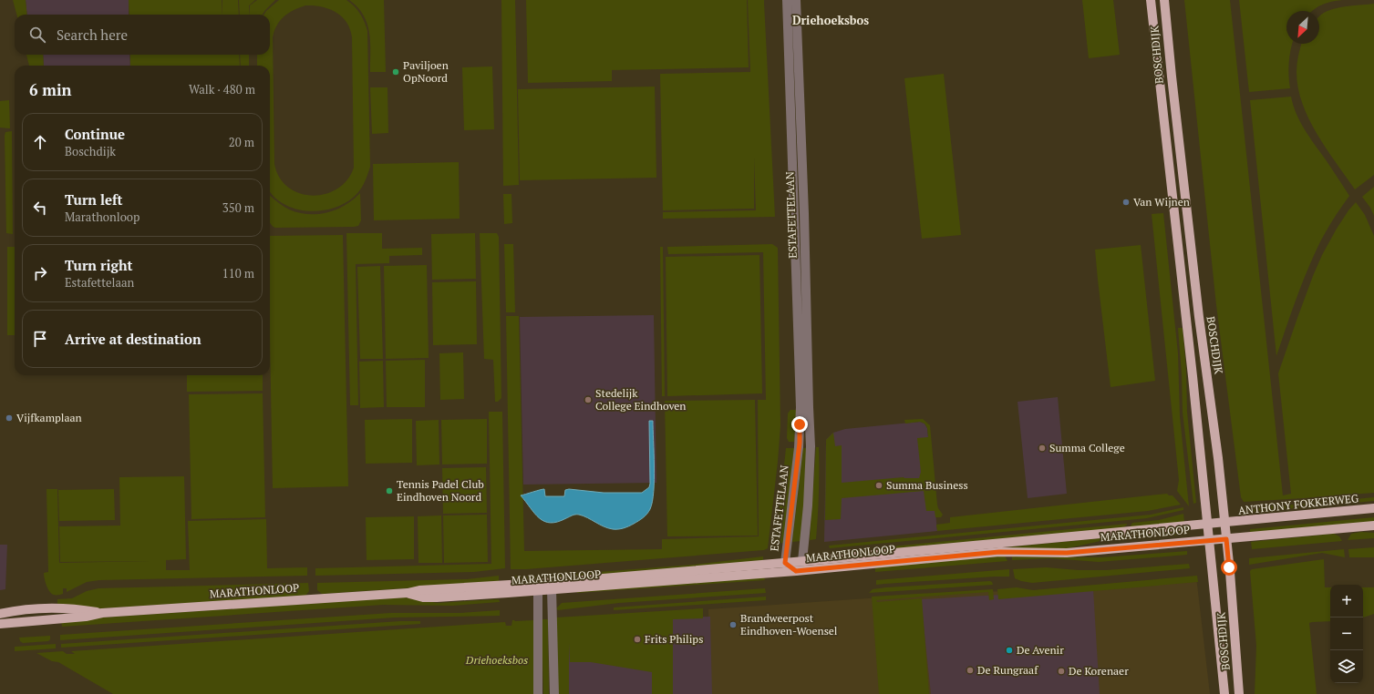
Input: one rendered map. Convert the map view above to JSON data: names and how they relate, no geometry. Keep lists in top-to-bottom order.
{
  "streets": {
    "main road": ["BOSCHDIJK", "ANTHONY FOKKERWEG", "MARATHONLOOP"],
    "street": ["ESTAFETTELAAN"]
  },
  "crossings": [
    ["BOSCHDIJK", "ANTHONY FOKKERWEG"],
    ["BOSCHDIJK", "MARATHONLOOP"],
    ["ESTAFETTELAAN", "MARATHONLOOP"],
    ["ANTHONY FOKKERWEG", "MARATHONLOOP"]
  ],
  "districts": ["Driehoeksbos"],
  "parks": ["Driehoeksbos"],
  "places": [
    "Paviljoen OpNoord",
    "Van Wijnen",
    "Stedelijk College Eindhoven",
    "Vijfkamplaan",
    "Summa College",
    "Summa Business",
    "Tennis Padel Club Eindhoven Noord",
    "Brandweerpost Eindhoven-Woensel",
    "Frits Philips",
    "De Avenir",
    "De Rungraaf",
    "De Korenaer"
  ],
  "north": "bottom left",
  "page": {
    "search": "Search here",
    "heading": ["6 min", "Walk · 480 m"],
    "list": [
      ["Continue", "Boschdijk", "20 m"],
      ["Turn left", "Marathonloop", "350 m"],
      ["Turn right", "Estafettelaan", "110 m"],
      "Arrive at destination"
    ],
    "map_buttons": ["+", "−"]
  }
}
